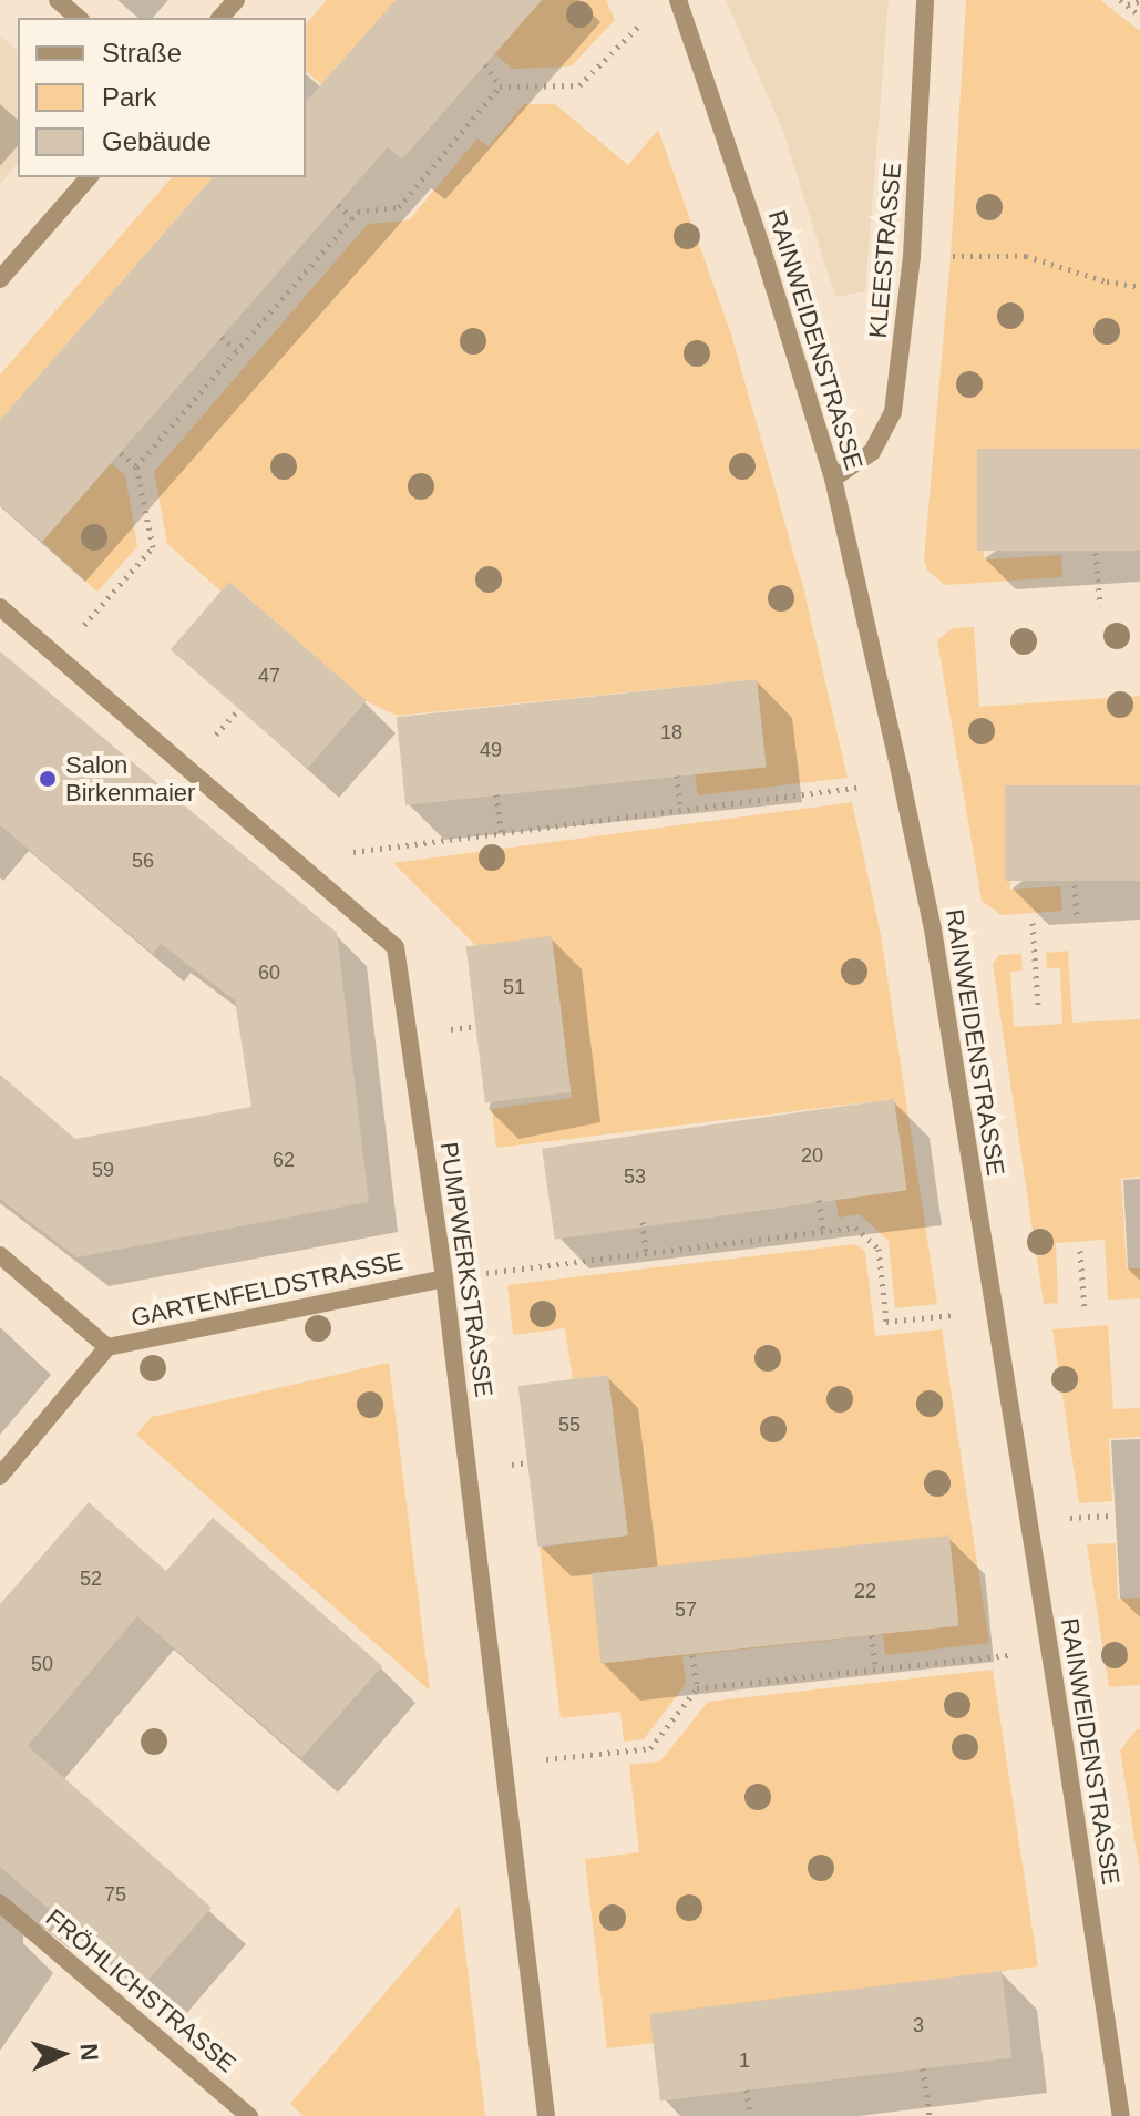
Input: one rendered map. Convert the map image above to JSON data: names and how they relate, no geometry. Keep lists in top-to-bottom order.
{
  "streets": {
    "street": [
      "KLEESTRASSE",
      "RAINWEIDENSTRASSE",
      "PUMPWERKSTRASSE",
      "GARTENFELDSTRASSE",
      "FRÖHLICHSTRASSE"
    ]
  },
  "crossings": [
    ["KLEESTRASSE", "RAINWEIDENSTRASSE"],
    ["PUMPWERKSTRASSE", "GARTENFELDSTRASSE"]
  ],
  "places": ["Salon Birkenmaier"],
  "house_numbers": [
    "47",
    "18",
    "49",
    "56",
    "60",
    "51",
    "20",
    "62",
    "59",
    "53",
    "55",
    "52",
    "22",
    "57",
    "50",
    "75",
    "3",
    "1"
  ],
  "legend": ["Straße", "Park", "Gebäude"],
  "north": "right"
}
